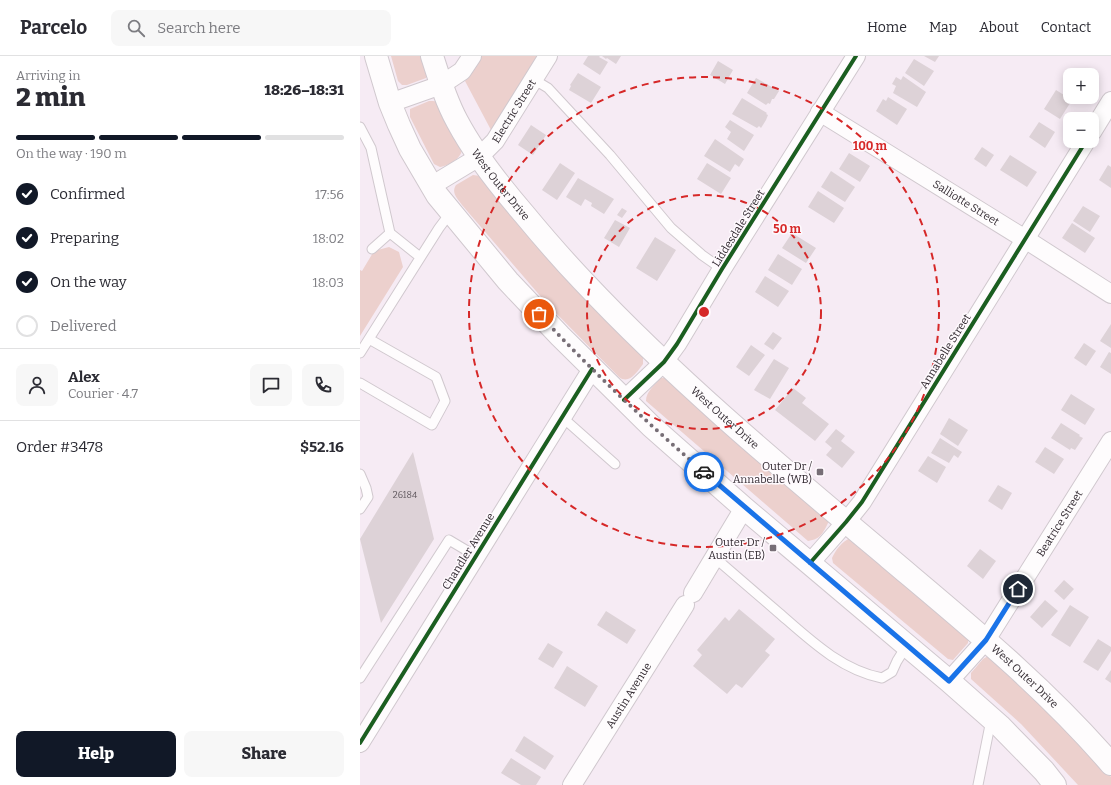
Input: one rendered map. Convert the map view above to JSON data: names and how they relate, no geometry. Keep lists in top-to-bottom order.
{
  "streets": {
    "main road": ["West Outer Drive"],
    "street": [
      "Electric Street",
      "Salliotte Street",
      "Liddesdale Street",
      "Annabelle Street",
      "Beatrice Street",
      "Chandler Avenue",
      "Austin Avenue"
    ]
  },
  "crossings": [
    ["Electric Street", "West Outer Drive"],
    ["West Outer Drive", "Liddesdale Street"],
    ["West Outer Drive", "Annabelle Street"],
    ["West Outer Drive", "Beatrice Street"],
    ["Salliotte Street", "Liddesdale Street"],
    ["Salliotte Street", "Annabelle Street"]
  ],
  "places": {
    "transit": ["Outer Dr / Annabelle (WB)", "Outer Dr / Austin (EB)"]
  },
  "house_numbers": ["26184"],
  "page": {
    "header": "Parcelo",
    "search": "Search here",
    "nav": [
      "Home",
      "Map",
      "About",
      "Contact"
    ],
    "heading": ["2 min", "Arriving in", "18:26–18:31"],
    "panel": [
      "Alex",
      "Courier · 4.7",
      "Order #3478",
      "$52.16"
    ],
    "map_buttons": ["+", "−"],
    "bar": "On the way · 190 m",
    "list": [
      ["Confirmed", "17:56"],
      ["Preparing", "18:02"],
      ["On the way", "18:03"],
      "Delivered"
    ],
    "buttons": ["Help", "Share"]
  },
  "rings": ["100 m", "50 m"]
}
